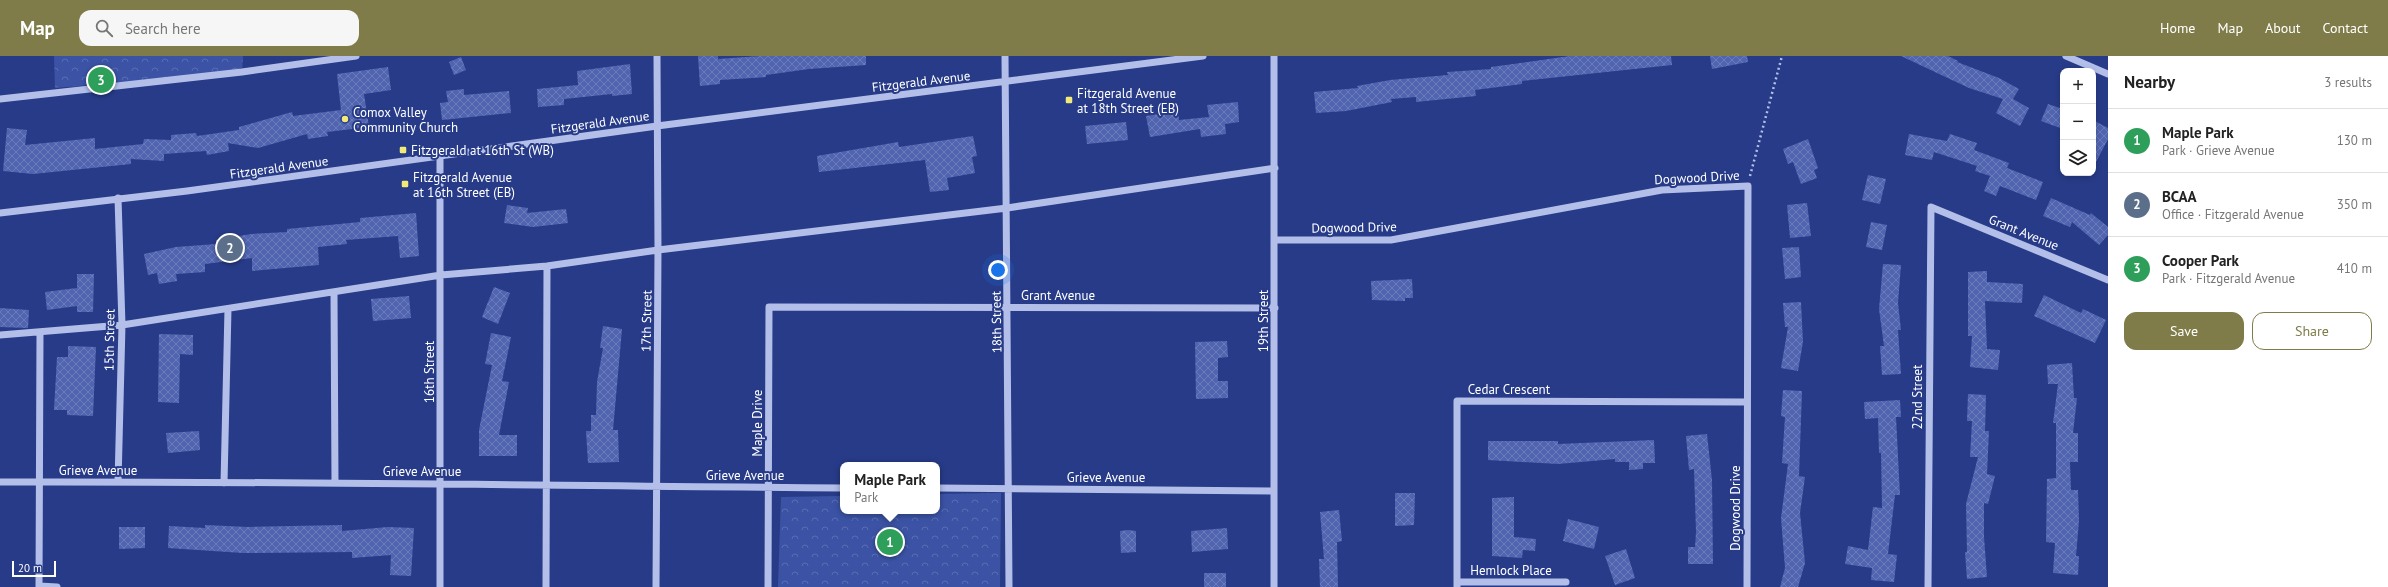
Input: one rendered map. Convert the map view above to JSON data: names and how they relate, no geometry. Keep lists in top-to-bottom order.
{
  "streets": {
    "street": [
      "Fitzgerald Avenue",
      "Dogwood Drive",
      "Grant Avenue",
      "17th Street",
      "19th Street",
      "18th Street",
      "15th Street",
      "16th Street",
      "Cedar Crescent",
      "22nd Street",
      "Maple Drive",
      "Grieve Avenue",
      "Hemlock Place"
    ]
  },
  "crossings": [
    ["Fitzgerald Avenue", "17th Street"],
    ["Fitzgerald Avenue", "18th Street"],
    ["Fitzgerald Avenue", "15th Street"],
    ["Fitzgerald Avenue", "16th Street"],
    ["Dogwood Drive", "19th Street"],
    ["Dogwood Drive", "Cedar Crescent"],
    ["Grant Avenue", "19th Street"],
    ["Grant Avenue", "18th Street"],
    ["Grant Avenue", "22nd Street"],
    ["Grant Avenue", "Maple Drive"],
    ["17th Street", "Grieve Avenue"],
    ["19th Street", "Grieve Avenue"],
    ["18th Street", "Grieve Avenue"],
    ["15th Street", "Grieve Avenue"],
    ["16th Street", "Grieve Avenue"],
    ["Cedar Crescent", "Hemlock Place"],
    ["Maple Drive", "Grieve Avenue"]
  ],
  "places": {
    "transit": ["Fitzgerald Avenue at 18th Street (EB)", "Fitzgerald at 16th St (WB)", "Fitzgerald Avenue at 16th Street (EB)"],
    "other": ["Comox Valley Community Church"]
  },
  "scale_bar": "20 m",
  "page": {
    "header": "Map",
    "search": "Search here",
    "nav": [
      "Home",
      "Map",
      "About",
      "Contact"
    ],
    "heading": ["Nearby", "3 results"],
    "pins": ["3", "2", "1"],
    "map_buttons": ["+", "−"],
    "list": [
      {
        "mark": "1",
        "name": "Maple Park",
        "note": "Park · Grieve Avenue",
        "value": "130 m"
      },
      {
        "mark": "2",
        "name": "BCAA",
        "note": "Office · Fitzgerald Avenue",
        "value": "350 m"
      },
      {
        "mark": "3",
        "name": "Cooper Park",
        "note": "Park · Fitzgerald Avenue",
        "value": "410 m"
      }
    ],
    "buttons": ["Save", "Share"],
    "popup": ["Maple Park", "Park"],
    "scale": "20 m"
  }
}
